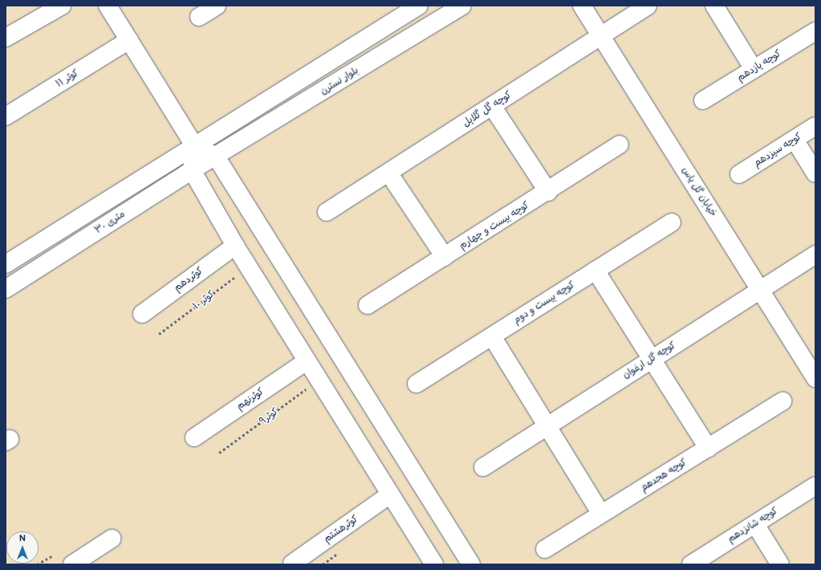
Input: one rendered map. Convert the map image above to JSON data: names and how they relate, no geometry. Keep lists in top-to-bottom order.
{
  "streets": {
    "street": [
      "کوچه یازدهم",
      "کوثر ۱۱",
      "بلوار نسترن",
      "کوچه گل گلایل",
      "کوچه سیزدهم",
      "خیابان گل یاس",
      "۳۰ متری",
      "کوچه بیست و چهارم",
      "کوثردهم",
      "کوچه بیست و دوم",
      "کوچه گل ارغوان",
      "کوثرنهم",
      "کوچه هجدهم",
      "کوچه شانزدهم",
      "کوثرهشتم"
    ],
    "path": ["کوثر ۱۰", "کوثر۹"]
  },
  "crossings": [
    ["بلوار نسترن", "۳۰ متری"],
    ["کوچه گل گلایل", "خیابان گل یاس"],
    ["خیابان گل یاس", "کوچه گل ارغوان"]
  ],
  "north": "top"
}
